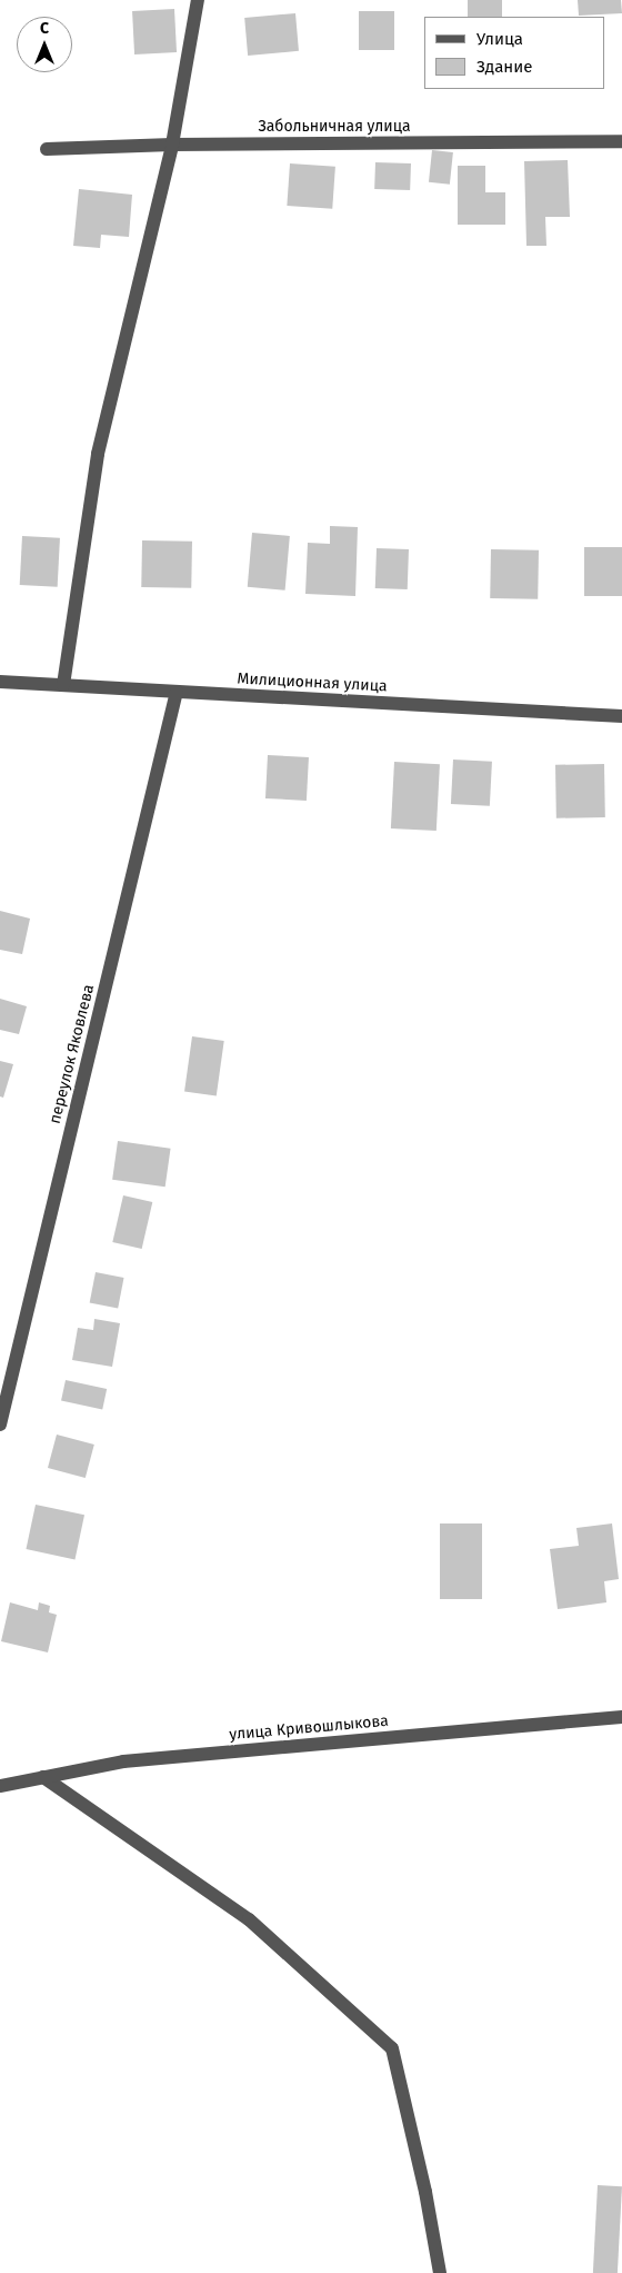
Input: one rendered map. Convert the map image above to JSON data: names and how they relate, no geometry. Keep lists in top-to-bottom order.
{
  "streets": {
    "street": [
      "Забольничная улица",
      "Милиционная улица",
      "переулок Яковлева",
      "улица Кривошлыкова"
    ]
  },
  "crossings": [
    ["Милиционная улица", "переулок Яковлева"]
  ],
  "legend": ["Улица", "Здание"],
  "north": "top"
}
